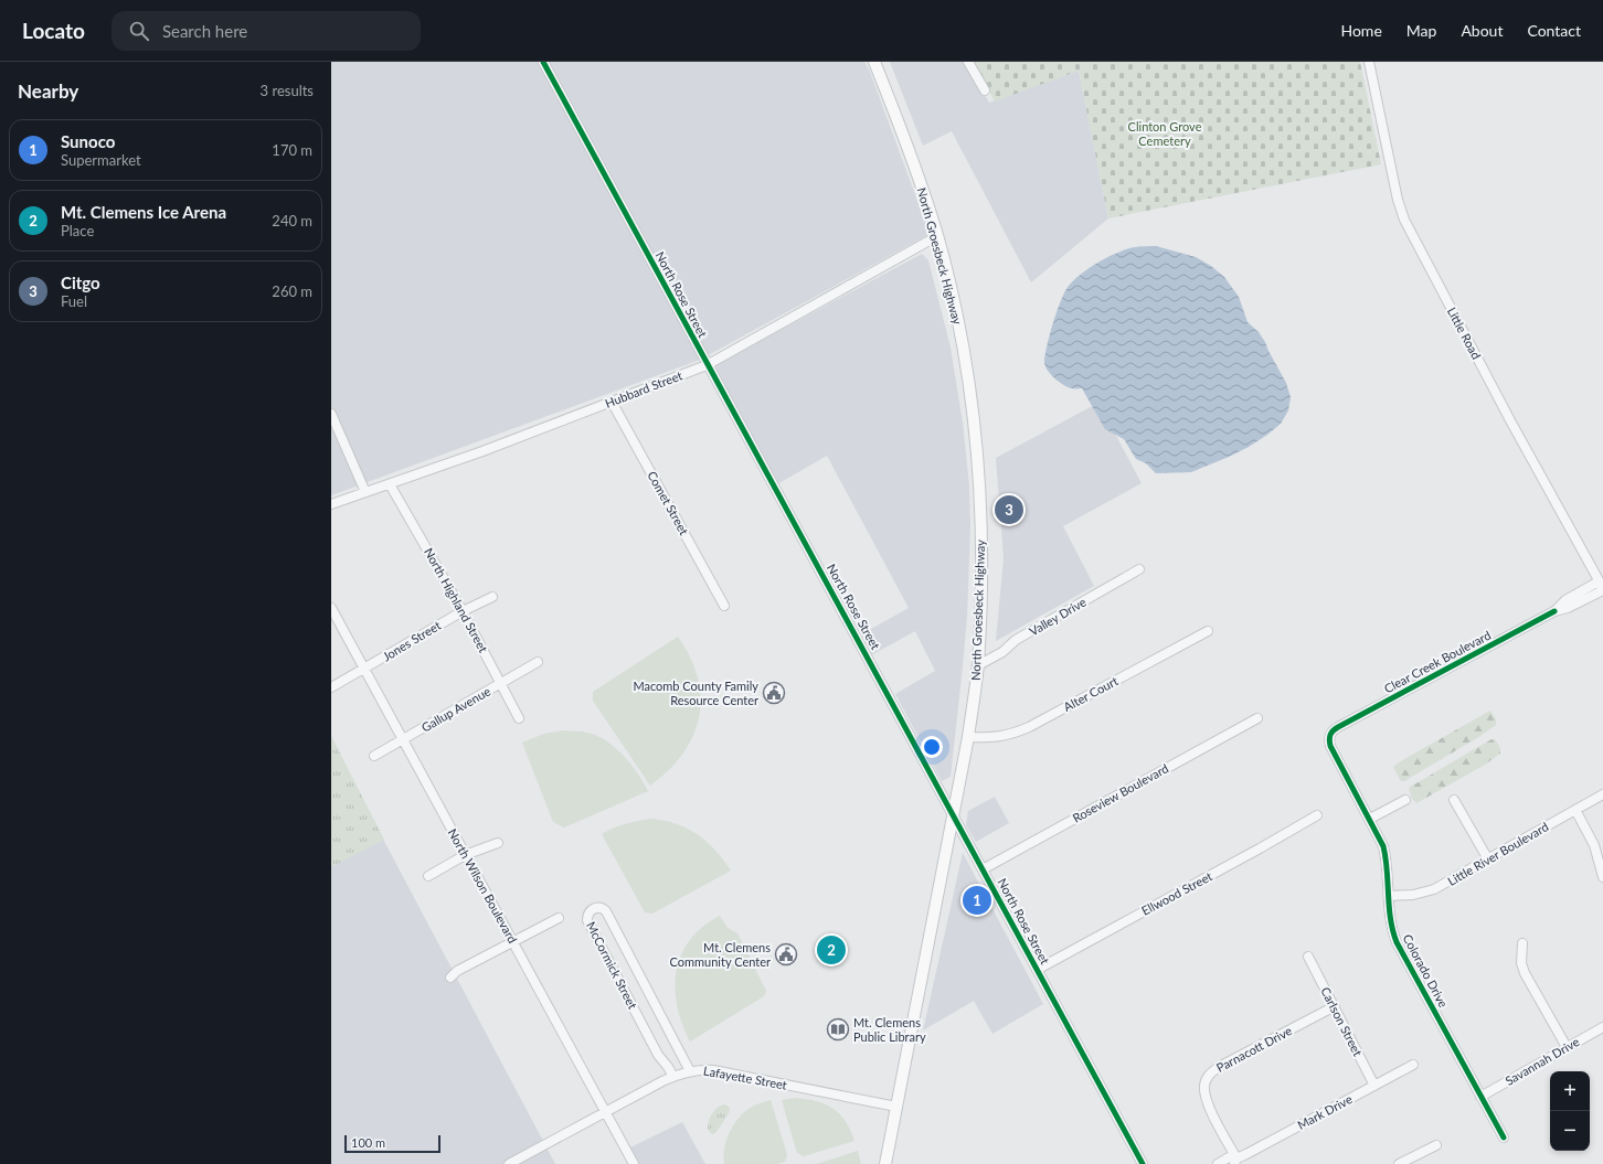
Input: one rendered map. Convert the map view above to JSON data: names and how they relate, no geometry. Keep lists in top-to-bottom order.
{
  "streets": {
    "main road": ["North Groesbeck Highway"],
    "street": [
      "North Rose Street",
      "Little Road",
      "Hubbard Street",
      "Comet Street",
      "North Highland Street",
      "Valley Drive",
      "Jones Street",
      "Clear Creek Boulevard",
      "Alter Court",
      "Gallup Avenue",
      "Roseview Boulevard",
      "Little River Boulevard",
      "North Wilson Boulevard",
      "Ellwood Street",
      "McCormick Street",
      "Colorado Drive",
      "Carlson Street",
      "Parnacott Drive",
      "Savannah Drive",
      "Lafayette Street",
      "Mark Drive"
    ]
  },
  "crossings": [
    ["North Groesbeck Highway", "North Rose Street"],
    ["North Groesbeck Highway", "Hubbard Street"],
    ["North Groesbeck Highway", "Valley Drive"],
    ["North Groesbeck Highway", "Alter Court"],
    ["North Groesbeck Highway", "Lafayette Street"],
    ["North Rose Street", "Hubbard Street"],
    ["North Rose Street", "Roseview Boulevard"],
    ["North Rose Street", "Ellwood Street"],
    ["Little Road", "Clear Creek Boulevard"],
    ["Hubbard Street", "Comet Street"],
    ["Hubbard Street", "North Highland Street"],
    ["North Highland Street", "Jones Street"],
    ["North Highland Street", "Gallup Avenue"],
    ["Jones Street", "North Wilson Boulevard"],
    ["Clear Creek Boulevard", "Colorado Drive"],
    ["Gallup Avenue", "North Wilson Boulevard"],
    ["Little River Boulevard", "Colorado Drive"],
    ["North Wilson Boulevard", "Lafayette Street"],
    ["McCormick Street", "Lafayette Street"],
    ["Colorado Drive", "Savannah Drive"],
    ["Carlson Street", "Parnacott Drive"],
    ["Carlson Street", "Mark Drive"],
    ["Parnacott Drive", "Mark Drive"]
  ],
  "parks": ["Clinton Grove Cemetery"],
  "places": {
    "public building": ["Macomb County Family Resource Center", "Mt. Clemens Community Center"],
    "library": ["Mt. Clemens Public Library"]
  },
  "scale_bar": "100 m",
  "page": {
    "header": "Locato",
    "search": "Search here",
    "nav": [
      "Home",
      "Map",
      "About",
      "Contact"
    ],
    "heading": ["Nearby", "3 results"],
    "list": [
      {
        "mark": "1",
        "name": "Sunoco",
        "note": "Supermarket",
        "value": "170 m"
      },
      {
        "mark": "2",
        "name": "Mt. Clemens Ice Arena",
        "note": "Place",
        "value": "240 m"
      },
      {
        "mark": "3",
        "name": "Citgo",
        "note": "Fuel",
        "value": "260 m"
      }
    ],
    "pins": ["3", "1", "2"],
    "map_buttons": ["+", "−"],
    "scale": "100 m"
  }
}
